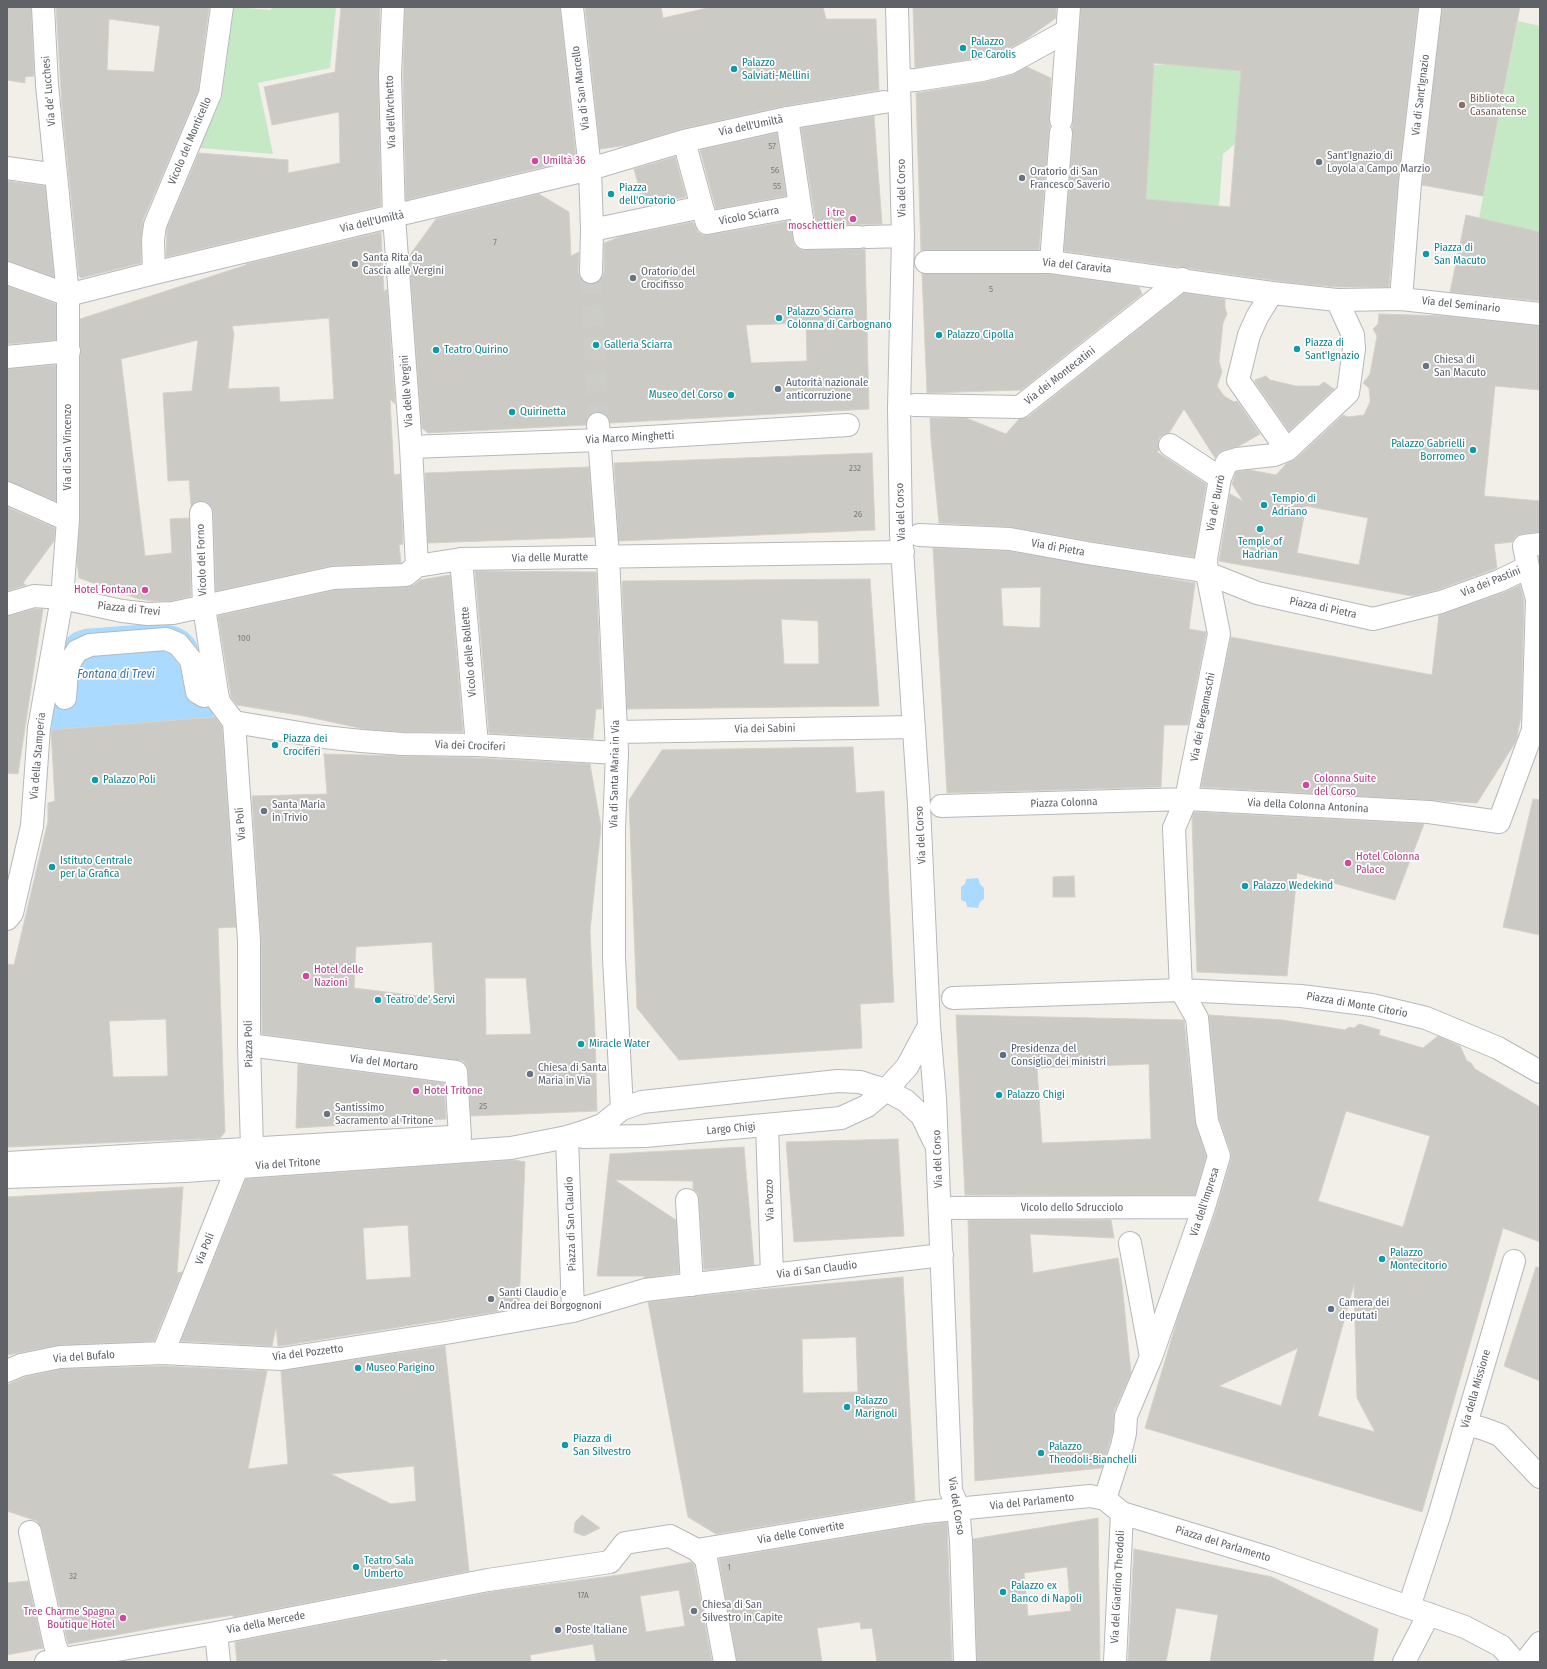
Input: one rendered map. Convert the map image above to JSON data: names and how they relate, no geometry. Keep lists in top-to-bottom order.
{
  "streets": {
    "street": [
      "Via di San Marcello",
      "Via de' Lucchesi",
      "Via di Sant'Ignazio",
      "Via dell'Archetto",
      "Via dell'Umiltà",
      "Vicolo del Monticello",
      "Via del Corso",
      "Vicolo Sciarra",
      "Via del Caravita",
      "Via del Seminario",
      "Via dei Montecatini",
      "Via delle Vergini",
      "Via Marco Minghetti",
      "Via di San Vincenzo",
      "Via de' Burrò",
      "Via di Pietra",
      "Via delle Muratte",
      "Vicolo del Forno",
      "Via dei Pastini",
      "Piazza di Pietra",
      "Piazza di Trevi",
      "Vicolo delle Bollette",
      "Via dei Bergamaschi",
      "Via dei Sabini",
      "Via dei Crociferi",
      "Via della Stamperia",
      "Via di Santa Maria in Via",
      "Piazza Colonna",
      "Via della Colonna Antonina",
      "Via Poli",
      "Piazza di Monte Citorio",
      "Piazza Poli",
      "Via del Mortaro",
      "Largo Chigi",
      "Via del Tritone",
      "Via Pozzo",
      "Via dell'Impresa",
      "Vicolo dello Sdrucciolo",
      "Piazza di San Claudio",
      "Via di San Claudio",
      "Via del Pozzetto",
      "Via del Bufalo",
      "Via della Missione",
      "Via del Parlamento",
      "Via delle Convertite",
      "Piazza del Parlamento",
      "Via del Giardino Theodoli",
      "Via della Mercede"
    ]
  },
  "crossings": [
    ["Via di San Marcello", "Via dell'Umiltà"],
    ["Via de' Lucchesi", "Via dell'Umiltà"],
    ["Via de' Lucchesi", "Via di San Vincenzo"],
    ["Via di Sant'Ignazio", "Via del Seminario"],
    ["Via dell'Archetto", "Via dell'Umiltà"],
    ["Via dell'Archetto", "Via delle Vergini"],
    ["Via dell'Umiltà", "Vicolo del Monticello"],
    ["Via dell'Umiltà", "Via delle Vergini"],
    ["Via dell'Umiltà", "Via di San Vincenzo"],
    ["Via del Corso", "Via delle Muratte"],
    ["Via del Corso", "Via dei Sabini"],
    ["Via del Corso", "Largo Chigi"],
    ["Via del Corso", "Vicolo dello Sdrucciolo"],
    ["Via del Corso", "Via di San Claudio"],
    ["Via del Corso", "Via del Parlamento"],
    ["Via del Corso", "Via delle Convertite"],
    ["Via del Caravita", "Via del Seminario"],
    ["Via del Caravita", "Via dei Montecatini"],
    ["Via del Caravita", "Via de' Burrò"],
    ["Via del Seminario", "Via de' Burrò"],
    ["Via delle Vergini", "Via Marco Minghetti"],
    ["Via delle Vergini", "Via delle Muratte"],
    ["Via Marco Minghetti", "Via di Santa Maria in Via"],
    ["Via di San Vincenzo", "Piazza di Trevi"],
    ["Via di San Vincenzo", "Via della Stamperia"],
    ["Via de' Burrò", "Via di Pietra"],
    ["Via de' Burrò", "Piazza di Pietra"],
    ["Via de' Burrò", "Via dei Bergamaschi"],
    ["Via di Pietra", "Piazza di Pietra"],
    ["Via di Pietra", "Via dei Bergamaschi"],
    ["Via delle Muratte", "Vicolo del Forno"],
    ["Via delle Muratte", "Piazza di Trevi"],
    ["Via delle Muratte", "Vicolo delle Bollette"],
    ["Via delle Muratte", "Via di Santa Maria in Via"],
    ["Vicolo del Forno", "Piazza di Trevi"],
    ["Via dei Pastini", "Piazza di Pietra"],
    ["Piazza di Pietra", "Via dei Bergamaschi"],
    ["Piazza di Trevi", "Via della Stamperia"],
    ["Vicolo delle Bollette", "Via dei Crociferi"],
    ["Via dei Bergamaschi", "Piazza Colonna"],
    ["Via dei Bergamaschi", "Via della Colonna Antonina"],
    ["Via dei Sabini", "Via di Santa Maria in Via"],
    ["Via dei Crociferi", "Via di Santa Maria in Via"],
    ["Via dei Crociferi", "Via Poli"],
    ["Via di Santa Maria in Via", "Via del Tritone"],
    ["Piazza Colonna", "Via della Colonna Antonina"],
    ["Via Poli", "Piazza Poli"],
    ["Via Poli", "Via del Tritone"],
    ["Via Poli", "Via del Pozzetto"],
    ["Via Poli", "Via del Bufalo"],
    ["Piazza di Monte Citorio", "Via dell'Impresa"],
    ["Piazza Poli", "Via del Mortaro"],
    ["Piazza Poli", "Via del Tritone"],
    ["Via del Mortaro", "Via del Tritone"],
    ["Largo Chigi", "Via del Tritone"],
    ["Largo Chigi", "Via Pozzo"],
    ["Largo Chigi", "Piazza di San Claudio"],
    ["Via del Tritone", "Piazza di San Claudio"],
    ["Via Pozzo", "Via di San Claudio"],
    ["Via dell'Impresa", "Vicolo dello Sdrucciolo"],
    ["Via dell'Impresa", "Via del Parlamento"],
    ["Via dell'Impresa", "Piazza del Parlamento"],
    ["Piazza di San Claudio", "Via di San Claudio"],
    ["Piazza di San Claudio", "Via del Pozzetto"],
    ["Via di San Claudio", "Via del Pozzetto"],
    ["Via del Pozzetto", "Via del Bufalo"],
    ["Via della Missione", "Piazza del Parlamento"],
    ["Via del Parlamento", "Via delle Convertite"],
    ["Via del Parlamento", "Piazza del Parlamento"],
    ["Via delle Convertite", "Via della Mercede"],
    ["Piazza del Parlamento", "Via del Giardino Theodoli"]
  ],
  "water": ["Fontana di Trevi"],
  "places": [
    "Palazzo De Carolis",
    "Palazzo Salviati-Mellini",
    "Biblioteca Casanatense",
    "Umiltà 36",
    "Sant'Ignazio di Loyola a Campo Marzio",
    "Oratorio di San Francesco Saverio",
    "Piazza dell'Oratorio",
    "i tre moschettieri",
    "Piazza di San Macuto",
    "Santa Rita da Cascia alle Vergini",
    "Oratorio del Crocifisso",
    "Palazzo Sciarra Colonna di Carbognano",
    "Palazzo Cipolla",
    "Galleria Sciarra",
    "Piazza di Sant'Ignazio",
    "Teatro Quirino",
    "Chiesa di San Macuto",
    "Autorità nazionale anticorruzione",
    "Museo del Corso",
    "Quirinetta",
    "Palazzo Gabrielli Borromeo",
    "Tempio di Adriano",
    "Temple of Hadrian",
    "Hotel Fontana",
    "Piazza dei Crociferi",
    "Palazzo Poli",
    "Colonna Suite del Corso",
    "Santa Maria in Trivio",
    "Hotel Colonna Palace",
    "Istituto Centrale per la Grafica",
    "Palazzo Wedekind",
    "Hotel delle Nazioni",
    "Teatro de' Servi",
    "Miracle Water",
    "Presidenza del Consiglio dei ministri",
    "Chiesa di Santa Maria in Via",
    "Hotel Tritone",
    "Palazzo Chigi",
    "Santissimo Sacramento al Tritone",
    "Palazzo Montecitorio",
    "Santi Claudio e Andrea dei Borgognoni",
    "Camera dei deputati",
    "Museo Parigino",
    "Palazzo Marignoli",
    "Piazza di San Silvestro",
    "Palazzo Theodoli-Bianchelli",
    "Teatro Sala Umberto",
    "Palazzo ex Banco di Napoli",
    "Chiesa di San Silvestro in Capite",
    "Tree Charme Spagna Boutique Hotel",
    "Poste Italiane"
  ],
  "house_numbers": [
    "57",
    "56",
    "55",
    "7",
    "5",
    "232",
    "26",
    "100",
    "25",
    "1",
    "32",
    "17A"
  ]
}
